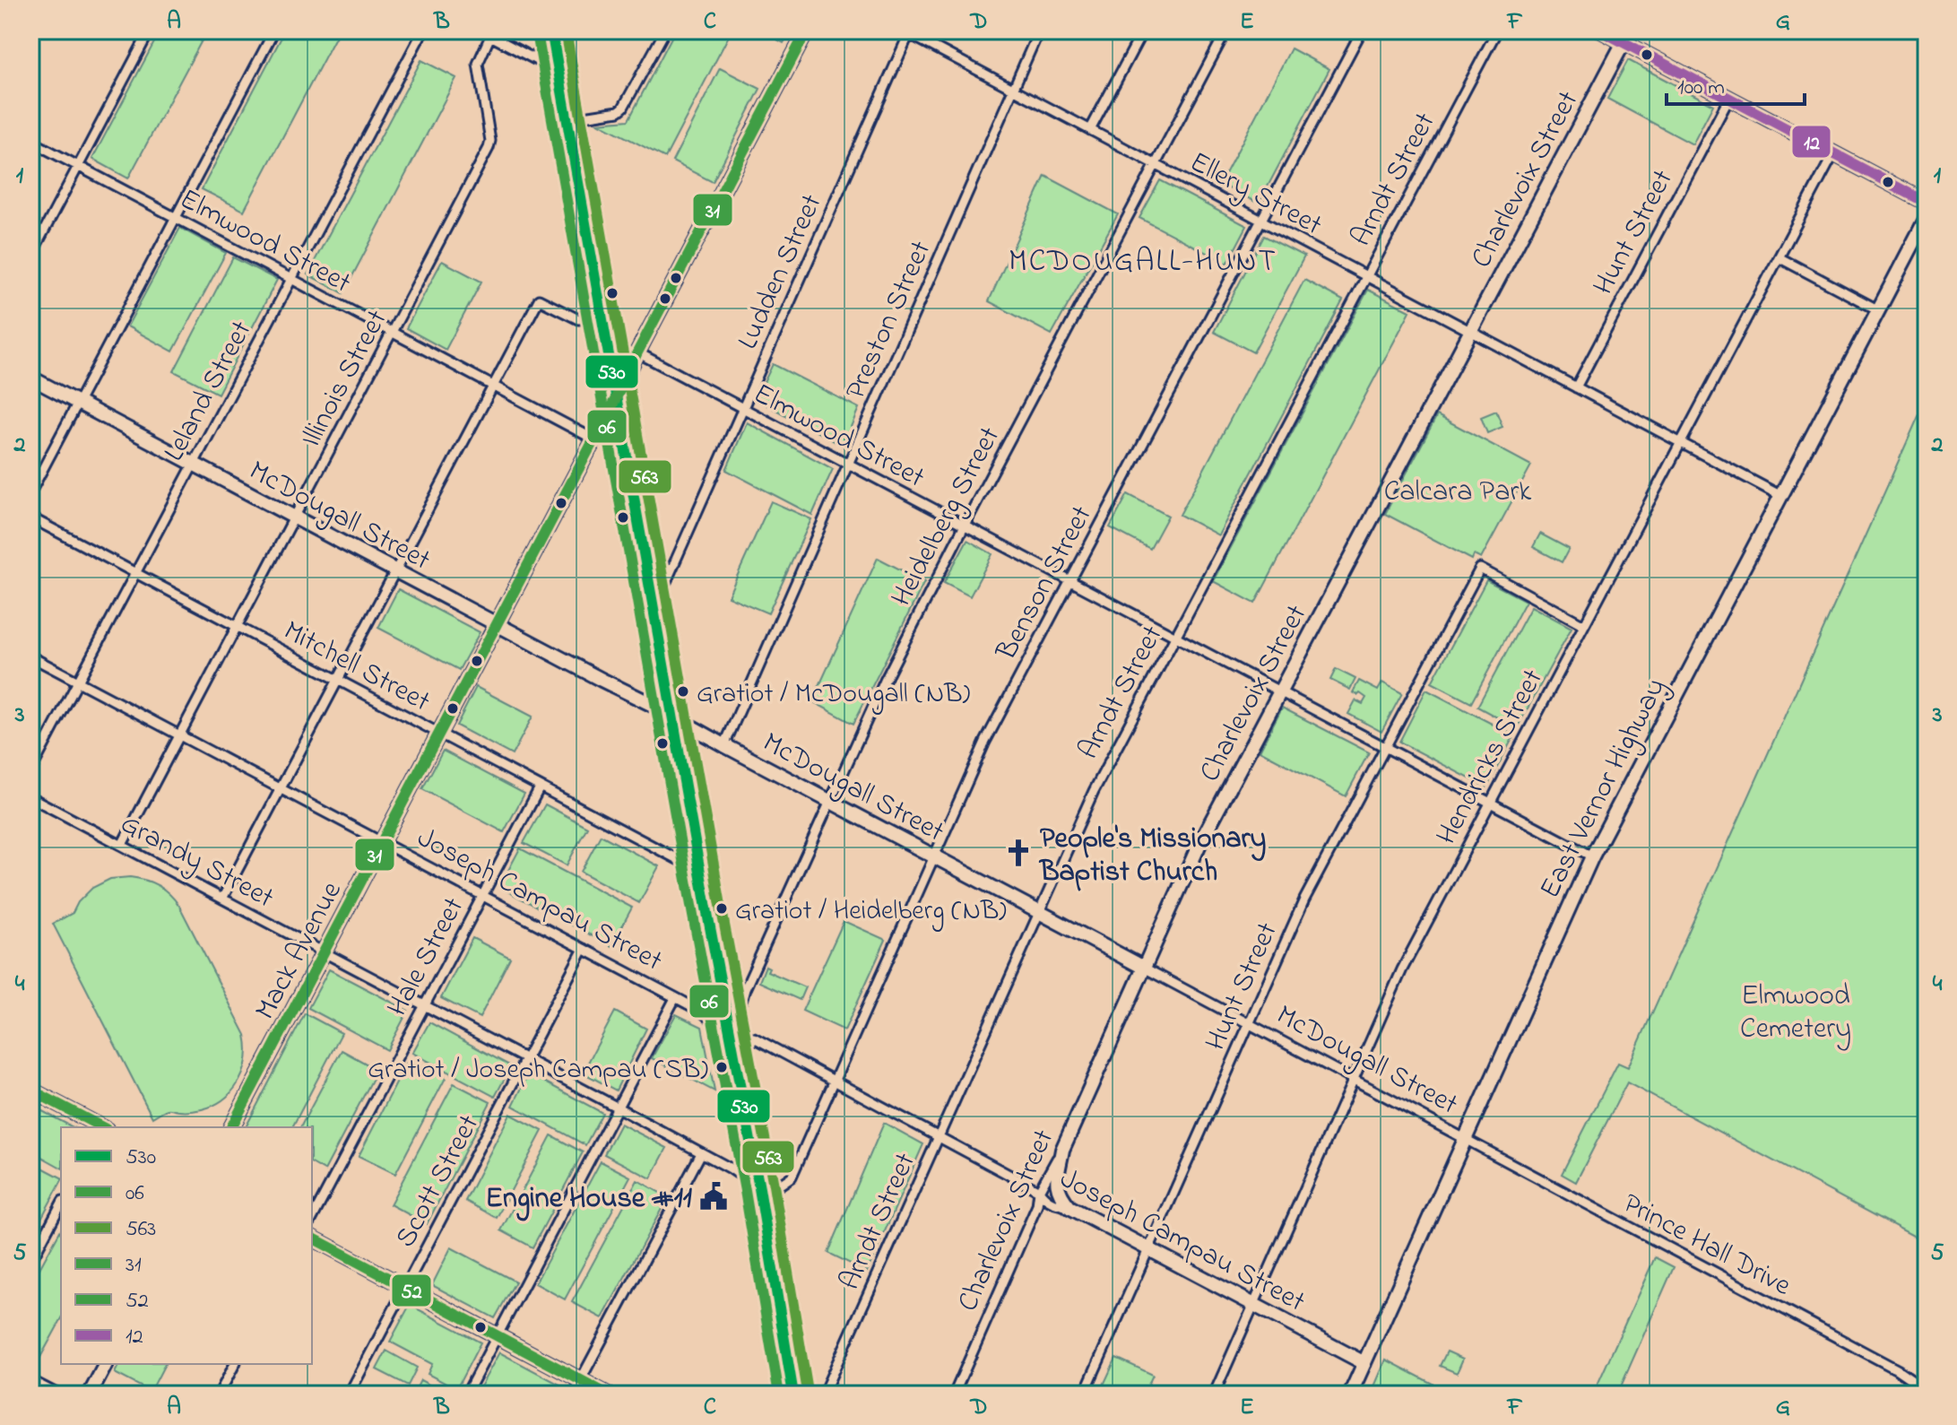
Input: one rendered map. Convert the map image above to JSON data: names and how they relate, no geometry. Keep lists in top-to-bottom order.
{
  "streets": {
    "street": [
      "Arndt Street",
      "Charlevoix Street",
      "Ellery Street",
      "Hunt Street",
      "Elmwood Street",
      "Ludden Street",
      "Preston Street",
      "Illinois Street",
      "Leland Street",
      "McDougall Street",
      "Heidelberg Street",
      "Benson Street",
      "Mitchell Street",
      "Hendricks Street",
      "East Vernor Highway",
      "Grandy Street",
      "Joseph Campau Street",
      "Mack Avenue",
      "Hale Street",
      "Scott Street",
      "Prince Hall Drive"
    ]
  },
  "crossings": [
    ["Arndt Street", "Ellery Street"],
    ["Arndt Street", "Elmwood Street"],
    ["Arndt Street", "McDougall Street"],
    ["Arndt Street", "Joseph Campau Street"],
    ["Charlevoix Street", "Ellery Street"],
    ["Charlevoix Street", "Elmwood Street"],
    ["Charlevoix Street", "McDougall Street"],
    ["Charlevoix Street", "Joseph Campau Street"],
    ["Ellery Street", "Hunt Street"],
    ["Ellery Street", "Ludden Street"],
    ["Ellery Street", "Preston Street"],
    ["Ellery Street", "Heidelberg Street"],
    ["Ellery Street", "Benson Street"],
    ["Ellery Street", "Hendricks Street"],
    ["Ellery Street", "East Vernor Highway"],
    ["Hunt Street", "Elmwood Street"],
    ["Hunt Street", "McDougall Street"],
    ["Hunt Street", "Hendricks Street"],
    ["Hunt Street", "Joseph Campau Street"],
    ["Elmwood Street", "Ludden Street"],
    ["Elmwood Street", "Preston Street"],
    ["Elmwood Street", "Illinois Street"],
    ["Elmwood Street", "Leland Street"],
    ["Elmwood Street", "Heidelberg Street"],
    ["Elmwood Street", "Benson Street"],
    ["Elmwood Street", "Hendricks Street"],
    ["Elmwood Street", "East Vernor Highway"],
    ["Elmwood Street", "Mack Avenue"],
    ["Preston Street", "McDougall Street"],
    ["Illinois Street", "McDougall Street"],
    ["Illinois Street", "Mitchell Street"],
    ["Illinois Street", "Grandy Street"],
    ["Illinois Street", "Joseph Campau Street"],
    ["Leland Street", "McDougall Street"],
    ["Leland Street", "Mitchell Street"],
    ["Leland Street", "Joseph Campau Street"],
    ["McDougall Street", "Heidelberg Street"],
    ["McDougall Street", "Benson Street"],
    ["McDougall Street", "Hendricks Street"],
    ["McDougall Street", "East Vernor Highway"],
    ["McDougall Street", "Mack Avenue"],
    ["McDougall Street", "Prince Hall Drive"],
    ["Heidelberg Street", "Joseph Campau Street"],
    ["Benson Street", "Grandy Street"],
    ["Benson Street", "Joseph Campau Street"],
    ["Mitchell Street", "Mack Avenue"],
    ["Mitchell Street", "Hale Street"],
    ["Hendricks Street", "Joseph Campau Street"],
    ["East Vernor Highway", "Joseph Campau Street"],
    ["East Vernor Highway", "Prince Hall Drive"],
    ["Grandy Street", "Mack Avenue"],
    ["Grandy Street", "Hale Street"],
    ["Grandy Street", "Scott Street"],
    ["Joseph Campau Street", "Mack Avenue"],
    ["Joseph Campau Street", "Hale Street"],
    ["Joseph Campau Street", "Scott Street"]
  ],
  "districts": ["MCDOUGALL-HUNT"],
  "parks": ["Calcara Park", "Elmwood Cemetery"],
  "places": {
    "other": ["Gratiot / McDougall (NB)", "Gratiot / Heidelberg (NB)", "Gratiot / Joseph Campau (SB)"],
    "church": ["People's Missionary Baptist Church"],
    "public building": ["Engine House #11"]
  },
  "lines": [
    "transit line 530",
    "transit line 563",
    "transit line 31",
    "transit line 12",
    "transit line 06",
    "transit line 52"
  ],
  "legend": [
    "530",
    "06",
    "563",
    "31",
    "52",
    "12"
  ],
  "scale_bar": "100 m",
  "grid": {
    "columns": [
      "A",
      "B",
      "C",
      "D",
      "E",
      "F",
      "G"
    ],
    "rows": [
      "1",
      "2",
      "3",
      "4",
      "5"
    ]
  }
}
